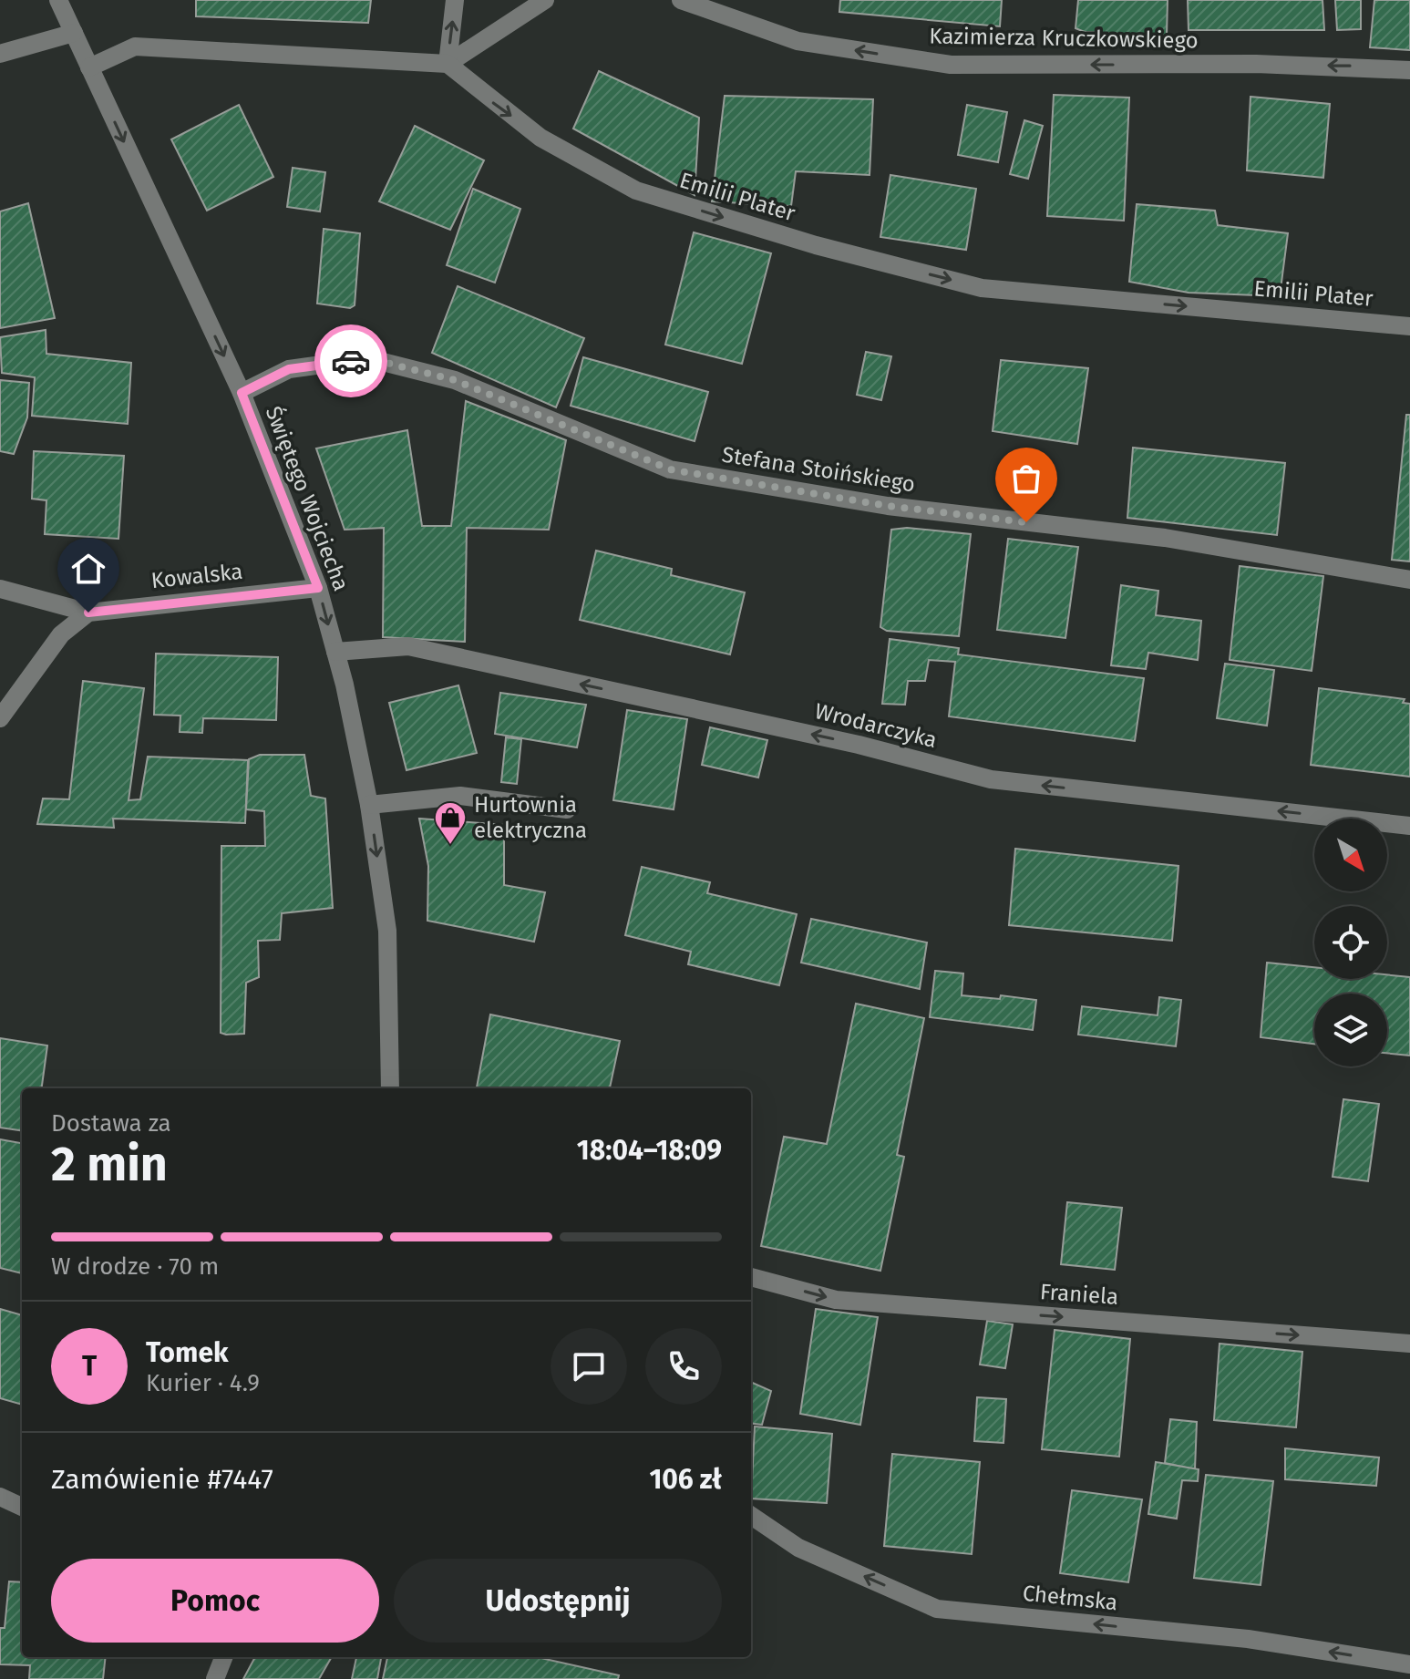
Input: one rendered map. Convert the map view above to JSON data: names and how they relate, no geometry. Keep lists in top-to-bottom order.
{
  "streets": {
    "street": [
      "Kazimierza Kruczkowskiego",
      "Emilii Plater",
      "Stefana Stoińskiego",
      "Świętego Wojciecha",
      "Kowalska",
      "Wrodarczyka",
      "Franiela",
      "Chełmska"
    ]
  },
  "crossings": [
    ["Stefana Stoińskiego", "Świętego Wojciecha"],
    ["Świętego Wojciecha", "Kowalska"],
    ["Świętego Wojciecha", "Wrodarczyka"]
  ],
  "one_way": [
    "Kazimierza Kruczkowskiego",
    "Emilii Plater",
    "Świętego Wojciecha",
    "Wrodarczyka",
    "Franiela",
    "Chełmska"
  ],
  "places": {
    "shop": ["Hurtownia elektryczna"]
  },
  "north": "bottom right",
  "page": {
    "heading": ["2 min", "Dostawa za", "18:04–18:09"],
    "panel": [
      "Tomek",
      "Kurier · 4.9",
      "Zamówienie #7447",
      "106 zł"
    ],
    "bar": "W drodze · 70 m",
    "round": "T",
    "buttons": ["Pomoc", "Udostępnij"]
  }
}
